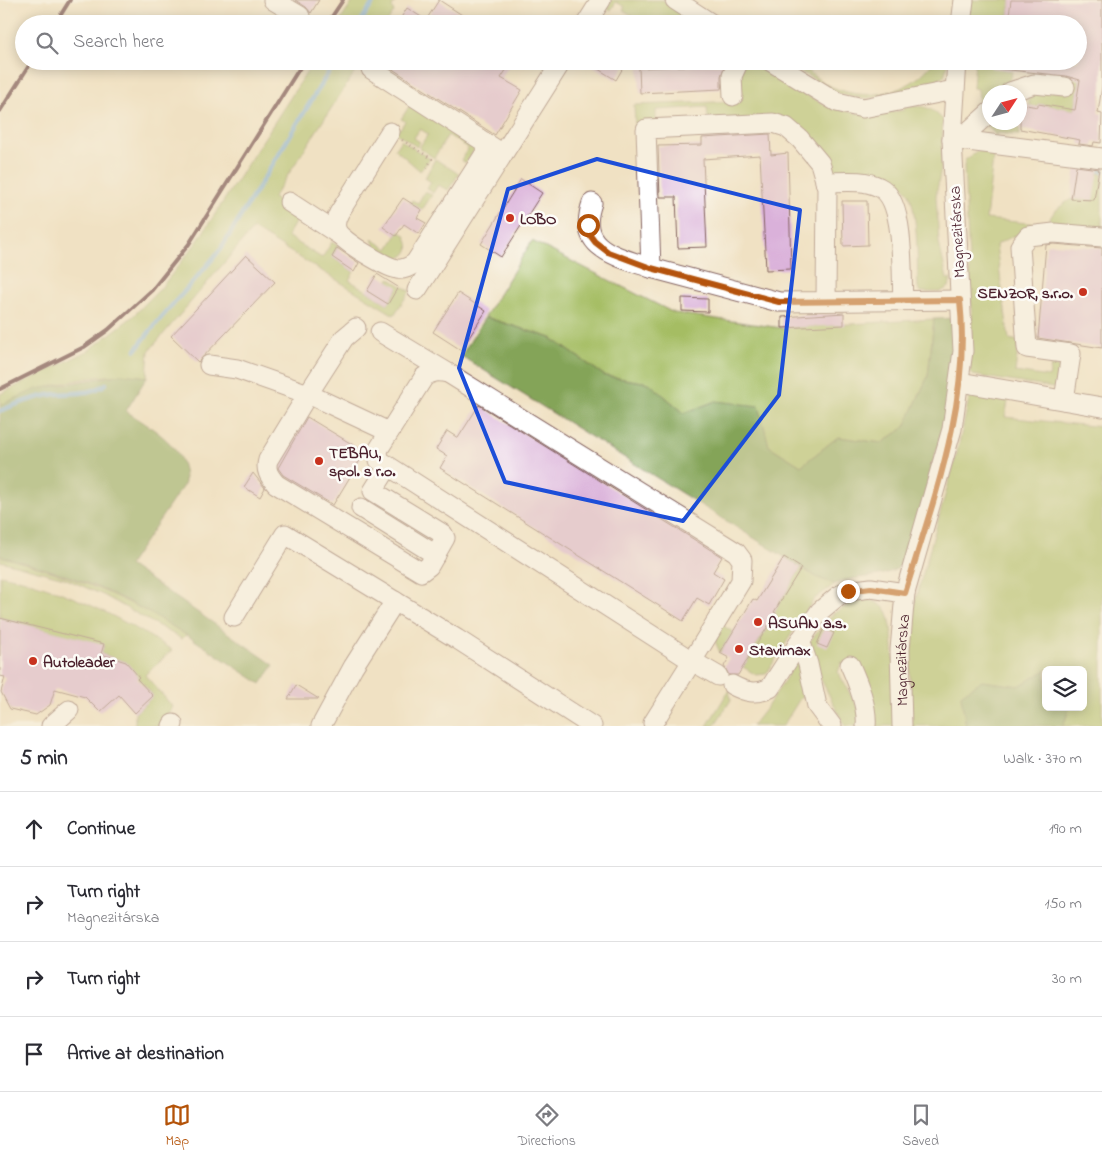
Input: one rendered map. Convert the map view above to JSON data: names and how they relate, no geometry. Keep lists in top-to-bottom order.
{
  "streets": {
    "street": ["Magnezitárska"]
  },
  "places": [
    "LOBO",
    "SENZOR, s.r.o.",
    "TEBAU, spol. s r.o.",
    "ASUAN a.s.",
    "Stavimax",
    "Autoleader"
  ],
  "north": "top right",
  "page": {
    "search": "Search here",
    "heading": ["5 min", "Walk · 370 m"],
    "list": [
      ["Continue", "190 m"],
      ["Turn right", "Magnezitárska", "150 m"],
      ["Turn right", "30 m"],
      "Arrive at destination"
    ],
    "nav": ["Map", "Directions", "Saved"]
  }
}
